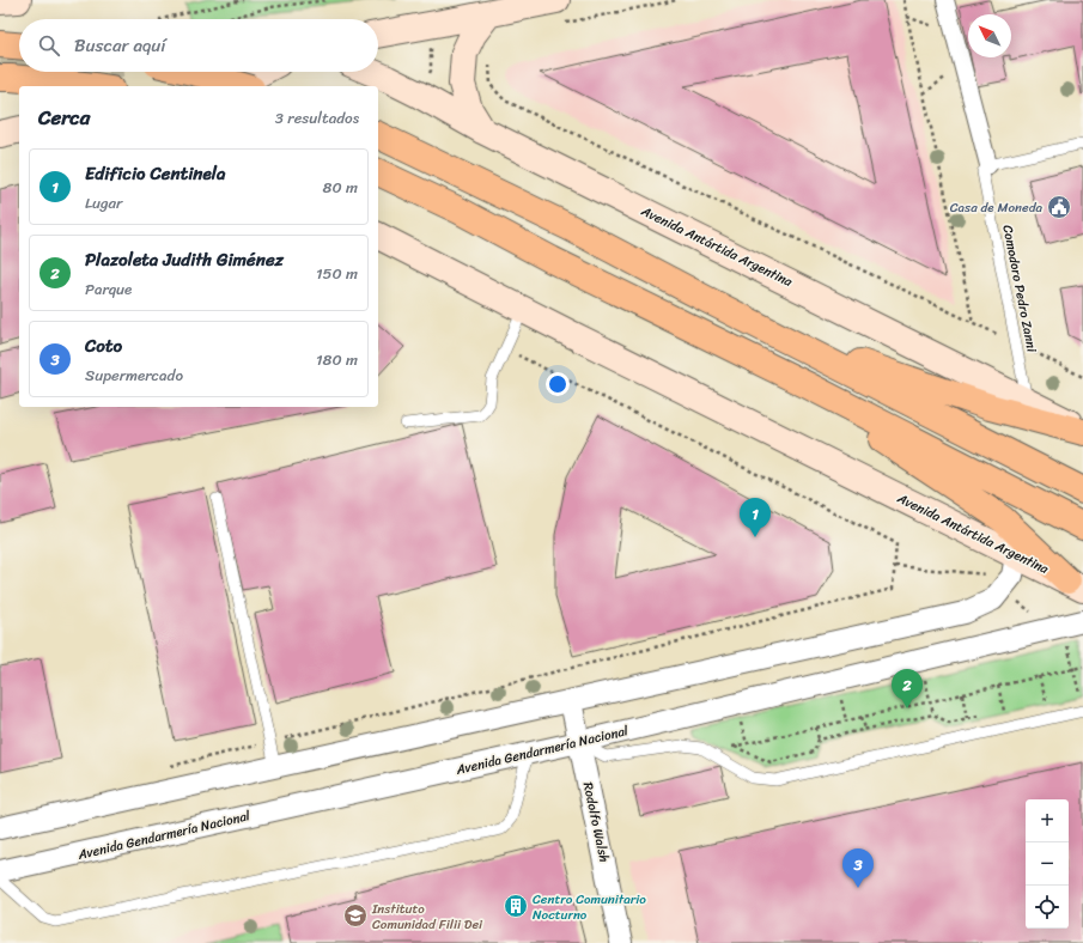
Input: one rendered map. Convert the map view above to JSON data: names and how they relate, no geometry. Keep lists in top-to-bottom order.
{
  "streets": {
    "main road": ["Avenida Antártida Argentina"],
    "street": ["Avenida Gendarmería Nacional", "Rodolfo Walsh"],
    "lane": ["Comodoro Pedro Zanni"]
  },
  "crossings": [
    ["Avenida Antártida Argentina", "Comodoro Pedro Zanni"],
    ["Avenida Gendarmería Nacional", "Rodolfo Walsh"]
  ],
  "places": {
    "public building": ["Casa de Moneda"],
    "building": ["Centro Comunitario Nocturno"],
    "school or university": ["Instituto Comunidad Filii Dei"]
  },
  "north": "top left",
  "page": {
    "search": "Buscar aquí",
    "heading": ["Cerca", "3 resultados"],
    "list": [
      {
        "mark": "1",
        "name": "Edificio Centinela",
        "note": "Lugar",
        "value": "80 m"
      },
      {
        "mark": "2",
        "name": "Plazoleta Judith Giménez",
        "note": "Parque",
        "value": "150 m"
      },
      {
        "mark": "3",
        "name": "Coto",
        "note": "Supermercado",
        "value": "180 m"
      }
    ],
    "pins": ["1", "2", "3"],
    "map_buttons": ["+", "−"]
  }
}
